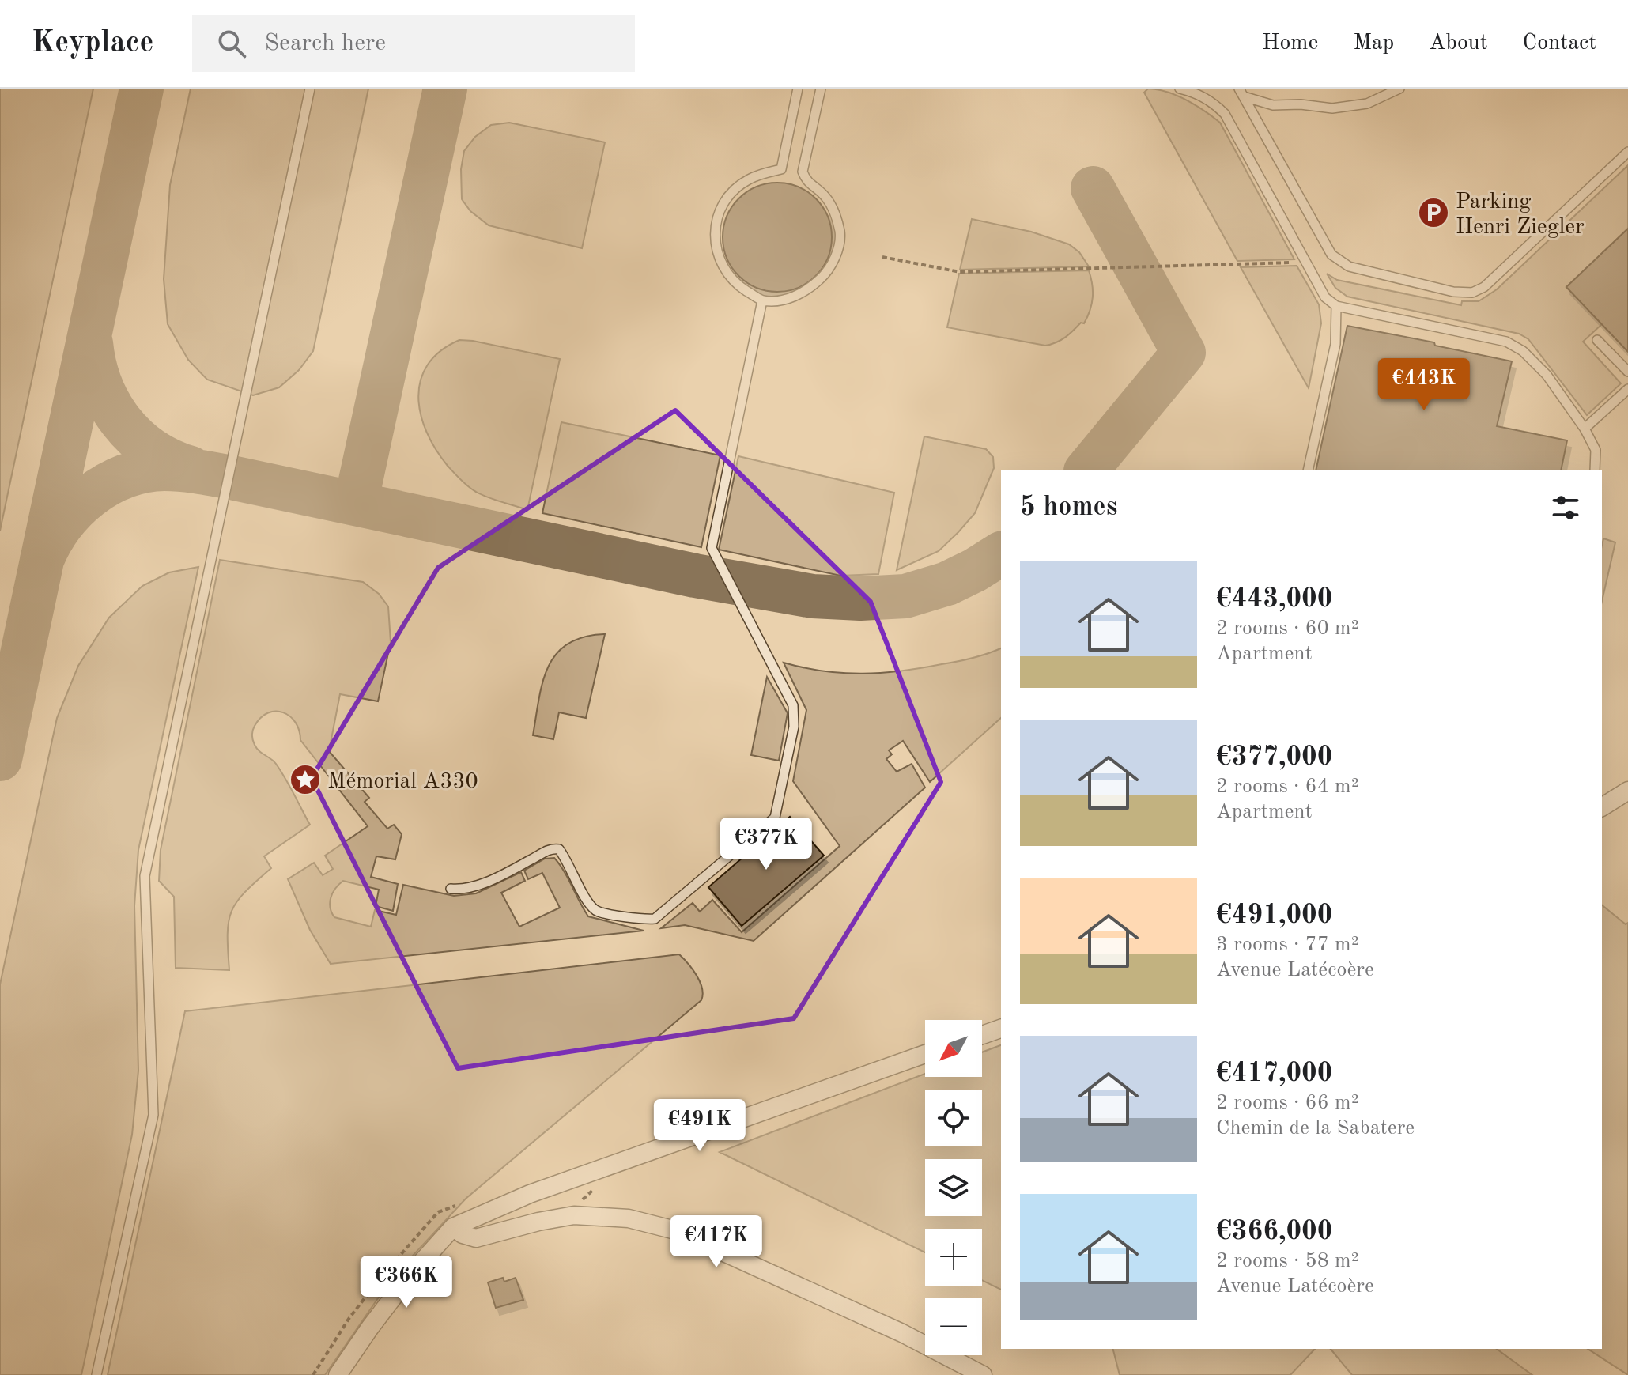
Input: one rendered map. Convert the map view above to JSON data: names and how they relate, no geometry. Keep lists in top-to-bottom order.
{
  "places": {
    "parking": ["Parking Henri Ziegler"],
    "place": ["Mémorial A330"]
  },
  "north": "bottom left",
  "page": {
    "header": "Keyplace",
    "search": "Search here",
    "nav": [
      "Home",
      "Map",
      "About",
      "Contact"
    ],
    "price": [
      "€443K",
      "€377K",
      "€491K",
      "€417K",
      "€366K"
    ],
    "heading": "5 homes",
    "list": [
      {
        "name": "€443,000",
        "note": "2 rooms · 60 m² · Apartment"
      },
      {
        "name": "€377,000",
        "note": "2 rooms · 64 m² · Apartment"
      },
      {
        "name": "€491,000",
        "note": "3 rooms · 77 m² · Avenue Latécoère"
      },
      {
        "name": "€417,000",
        "note": "2 rooms · 66 m² · Chemin de la Sabatere"
      },
      {
        "name": "€366,000",
        "note": "2 rooms · 58 m² · Avenue Latécoère"
      }
    ],
    "map_buttons": ["+", "−"]
  }
}
